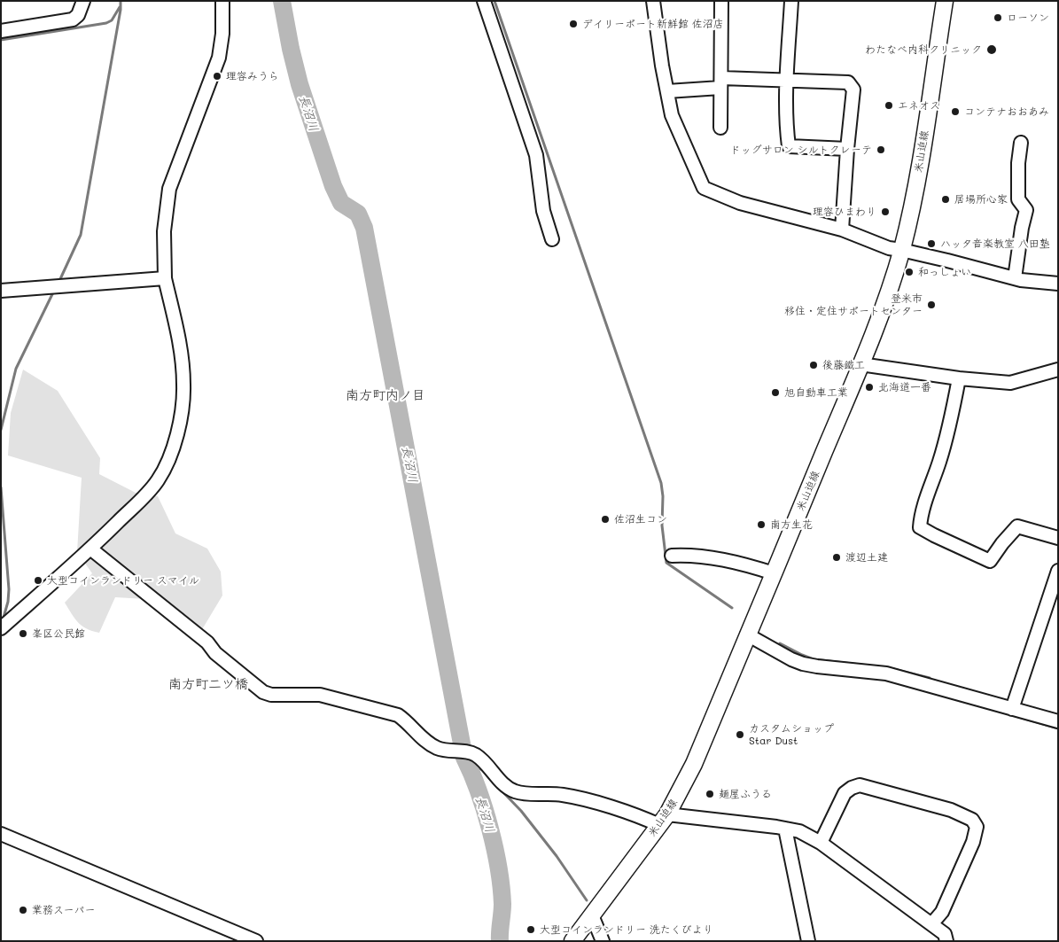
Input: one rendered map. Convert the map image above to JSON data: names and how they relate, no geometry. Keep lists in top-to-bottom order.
{
  "streets": {
    "main road": ["米山迫線"]
  },
  "districts": ["南方町内ノ目", "南方町二ツ橋"],
  "water": ["長沼川"],
  "places": [
    "ローソン",
    "デイリーポート新鮮館 佐沼店",
    "わたなべ内科クリニック",
    "理容みうら",
    "エネオス",
    "コンテナおおあみ",
    "ドッグサロン シルトクレーテ",
    "居場所心家",
    "理容ひまわり",
    "ハッタ音楽教室 八田塾",
    "和っしょい",
    "登米市 移住・定住サポートセンター",
    "後藤鐵工",
    "北海道一番",
    "旭自動車工業",
    "佐沼生コン",
    "南方生花",
    "渡辺土建",
    "大型コインランドリー スマイル",
    "峯区公民館",
    "カスタムショップ Star Dust",
    "麺屋ふうる",
    "業務スーパー",
    "大型コインランドリー 洗たくびより"
  ]
}
